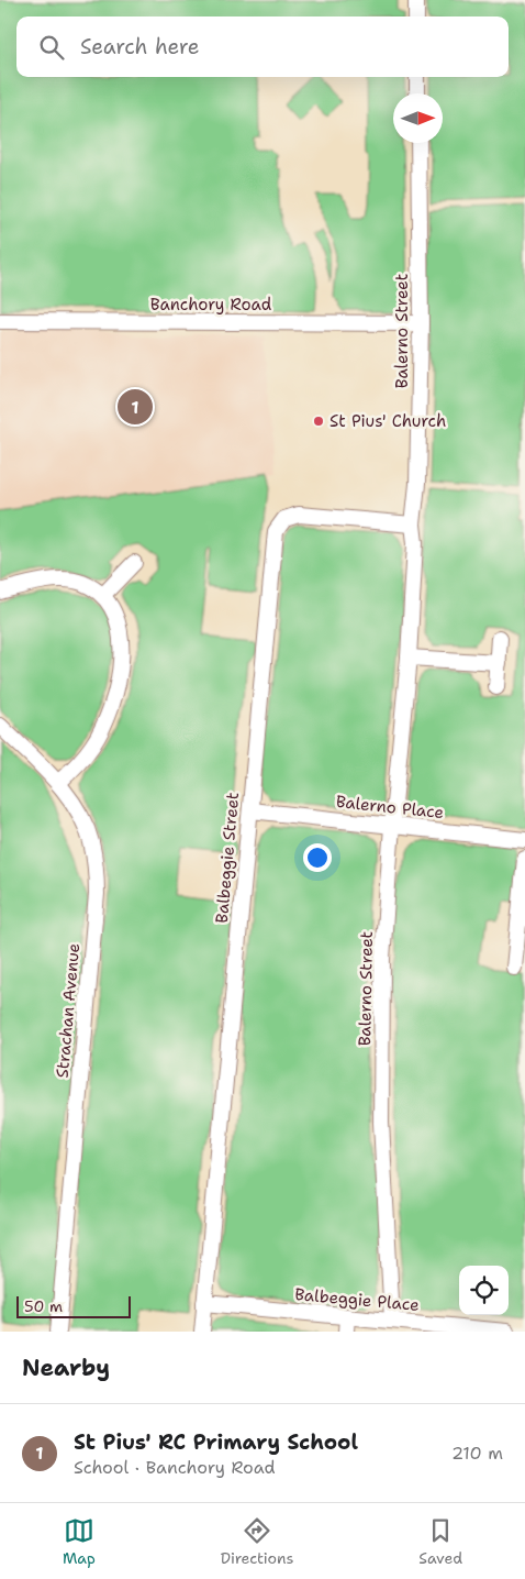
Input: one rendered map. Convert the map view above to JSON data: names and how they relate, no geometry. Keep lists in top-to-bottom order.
{
  "streets": {
    "street": [
      "Banchory Road",
      "Balerno Street",
      "Balerno Place",
      "Balbeggie Street",
      "Strachan Avenue",
      "Balbeggie Place"
    ]
  },
  "crossings": [
    ["Banchory Road", "Balerno Street"],
    ["Balerno Street", "Balerno Place"],
    ["Balerno Street", "Balbeggie Street"],
    ["Balerno Street", "Balbeggie Place"],
    ["Balerno Place", "Balbeggie Street"],
    ["Balbeggie Street", "Balbeggie Place"]
  ],
  "places": ["St Pius' Church"],
  "scale_bar": "50 m",
  "north": "right",
  "page": {
    "search": "Search here",
    "pins": "1",
    "scale": "50 m",
    "heading": "Nearby",
    "list": [
      {
        "mark": "1",
        "name": "St Pius' RC Primary School",
        "note": "School · Banchory Road",
        "value": "210 m"
      }
    ],
    "nav": ["Map", "Directions", "Saved"]
  }
}
